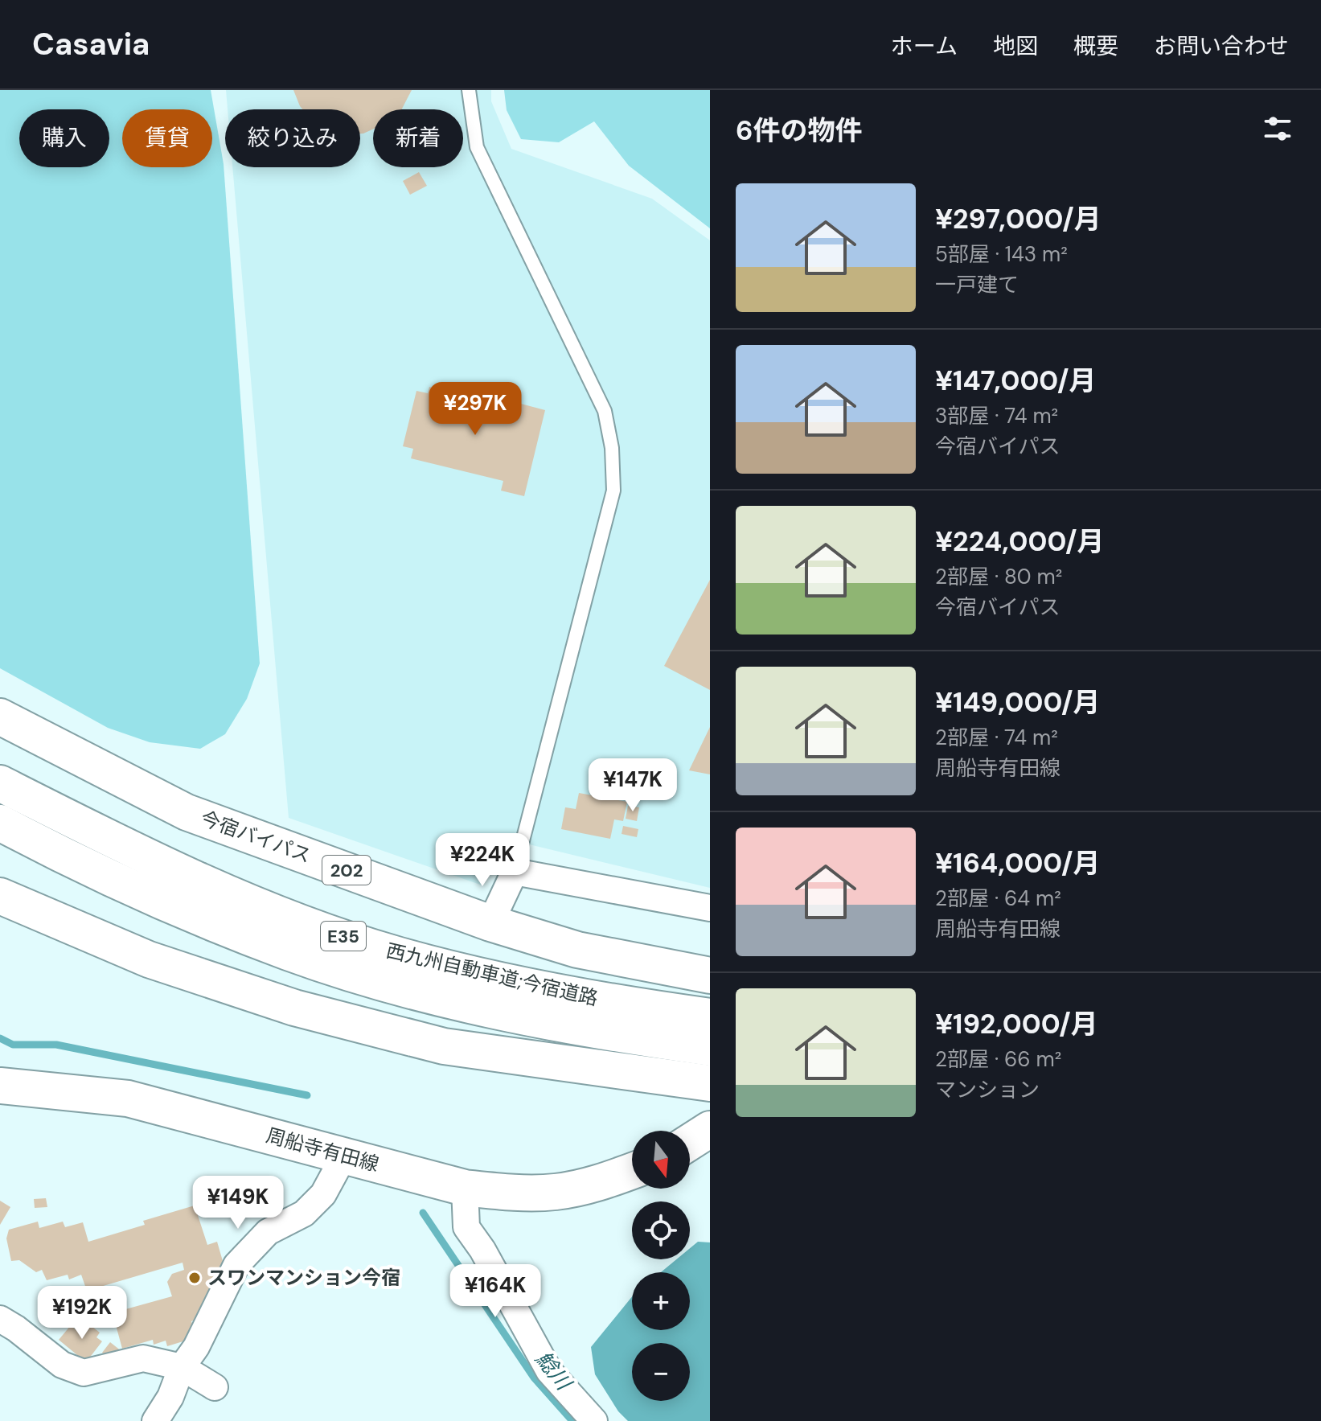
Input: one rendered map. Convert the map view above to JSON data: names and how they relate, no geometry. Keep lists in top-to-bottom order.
{
  "streets": {
    "main road": [
      "今宿バイパス",
      "202",
      "E35",
      "西九州自動車道;今宿道路",
      "周船寺有田線"
    ]
  },
  "water": ["鯰川"],
  "places": ["スワンマンション今宿"],
  "north": "bottom",
  "page": {
    "header": "Casavia",
    "nav": [
      "ホーム",
      "地図",
      "概要",
      "お問い合わせ"
    ],
    "heading": "6件の物件",
    "chip": [
      "購入",
      "賃貸",
      "絞り込み",
      "新着"
    ],
    "list": [
      {
        "name": "¥297,000/月",
        "note": "5部屋 · 143 m² · 一戸建て"
      },
      {
        "name": "¥147,000/月",
        "note": "3部屋 · 74 m² · 今宿バイパス"
      },
      {
        "name": "¥224,000/月",
        "note": "2部屋 · 80 m² · 今宿バイパス"
      },
      {
        "name": "¥149,000/月",
        "note": "2部屋 · 74 m² · 周船寺有田線"
      },
      {
        "name": "¥164,000/月",
        "note": "2部屋 · 64 m² · 周船寺有田線"
      },
      {
        "name": "¥192,000/月",
        "note": "2部屋 · 66 m² · マンション"
      }
    ],
    "price": [
      "¥297K",
      "¥147K",
      "¥224K",
      "¥149K",
      "¥164K",
      "¥192K"
    ],
    "map_buttons": ["+", "−"]
  }
}
